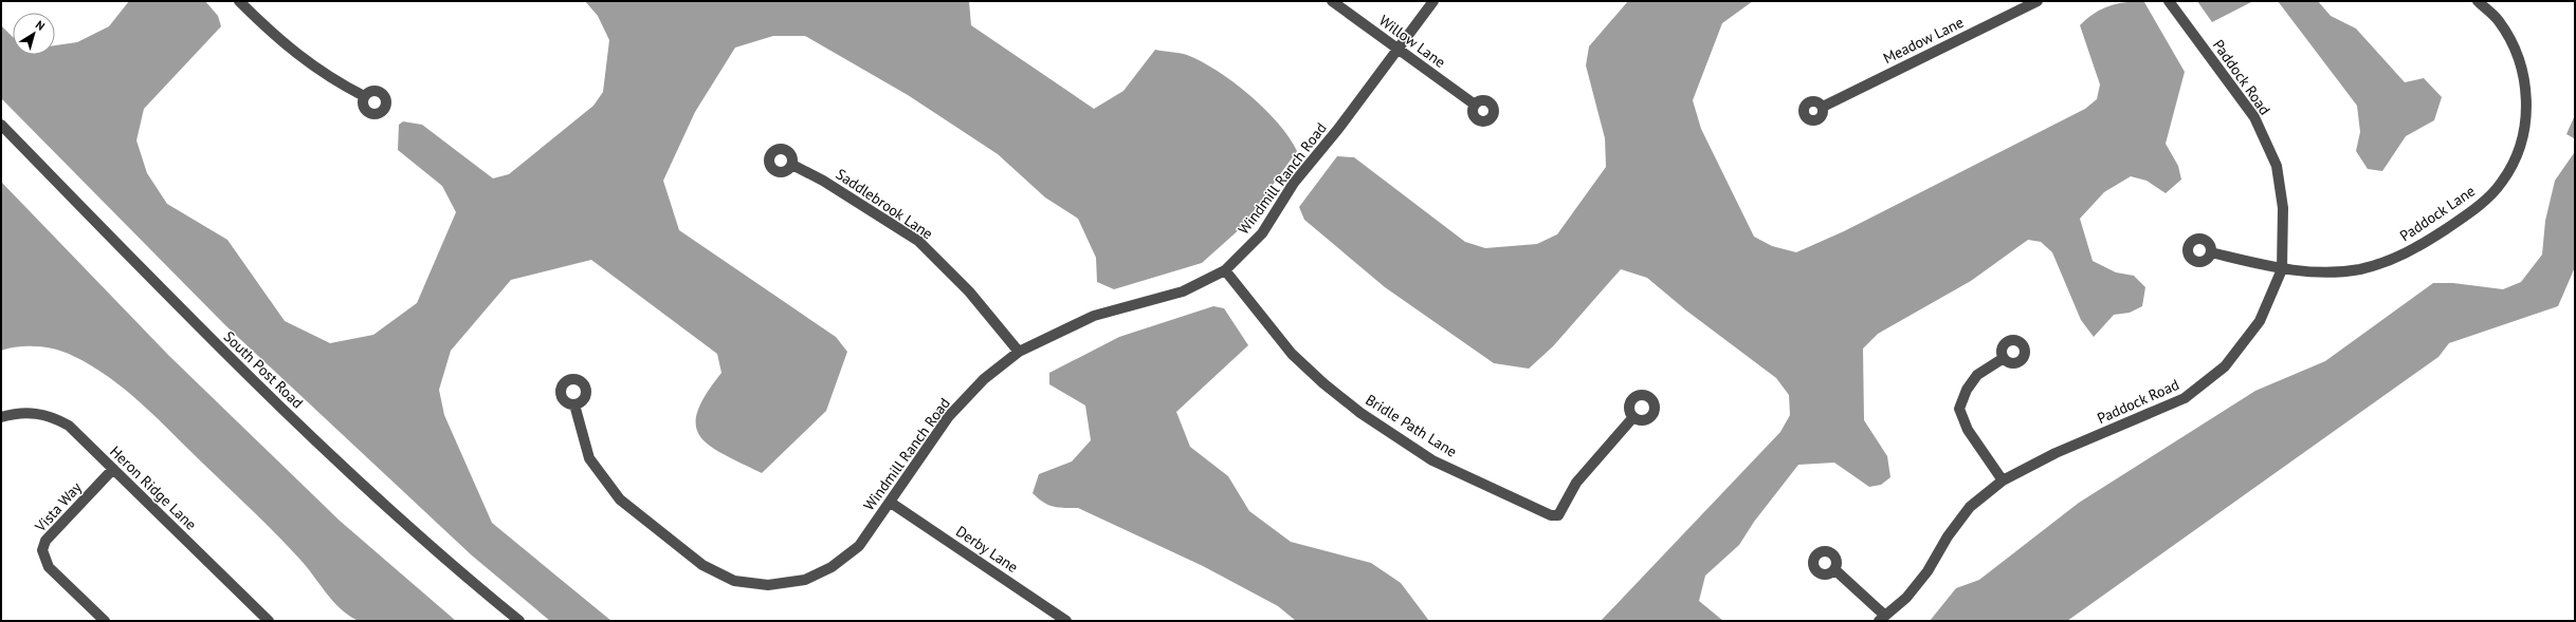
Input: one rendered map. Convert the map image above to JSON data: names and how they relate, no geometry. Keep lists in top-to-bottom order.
{
  "streets": {
    "street": [
      "Meadow Lane",
      "Willow Lane",
      "Paddock Road",
      "Windmill Ranch Road",
      "Saddlebrook Lane",
      "Paddock Lane",
      "South Post Road",
      "Bridle Path Lane",
      "Heron Ridge Lane",
      "Vista Way",
      "Derby Lane"
    ]
  },
  "crossings": [
    ["Willow Lane", "Windmill Ranch Road"],
    ["Paddock Road", "Paddock Lane"],
    ["Windmill Ranch Road", "Saddlebrook Lane"],
    ["Windmill Ranch Road", "Bridle Path Lane"],
    ["Windmill Ranch Road", "Derby Lane"],
    ["Heron Ridge Lane", "Vista Way"]
  ],
  "north": "top right"
}
